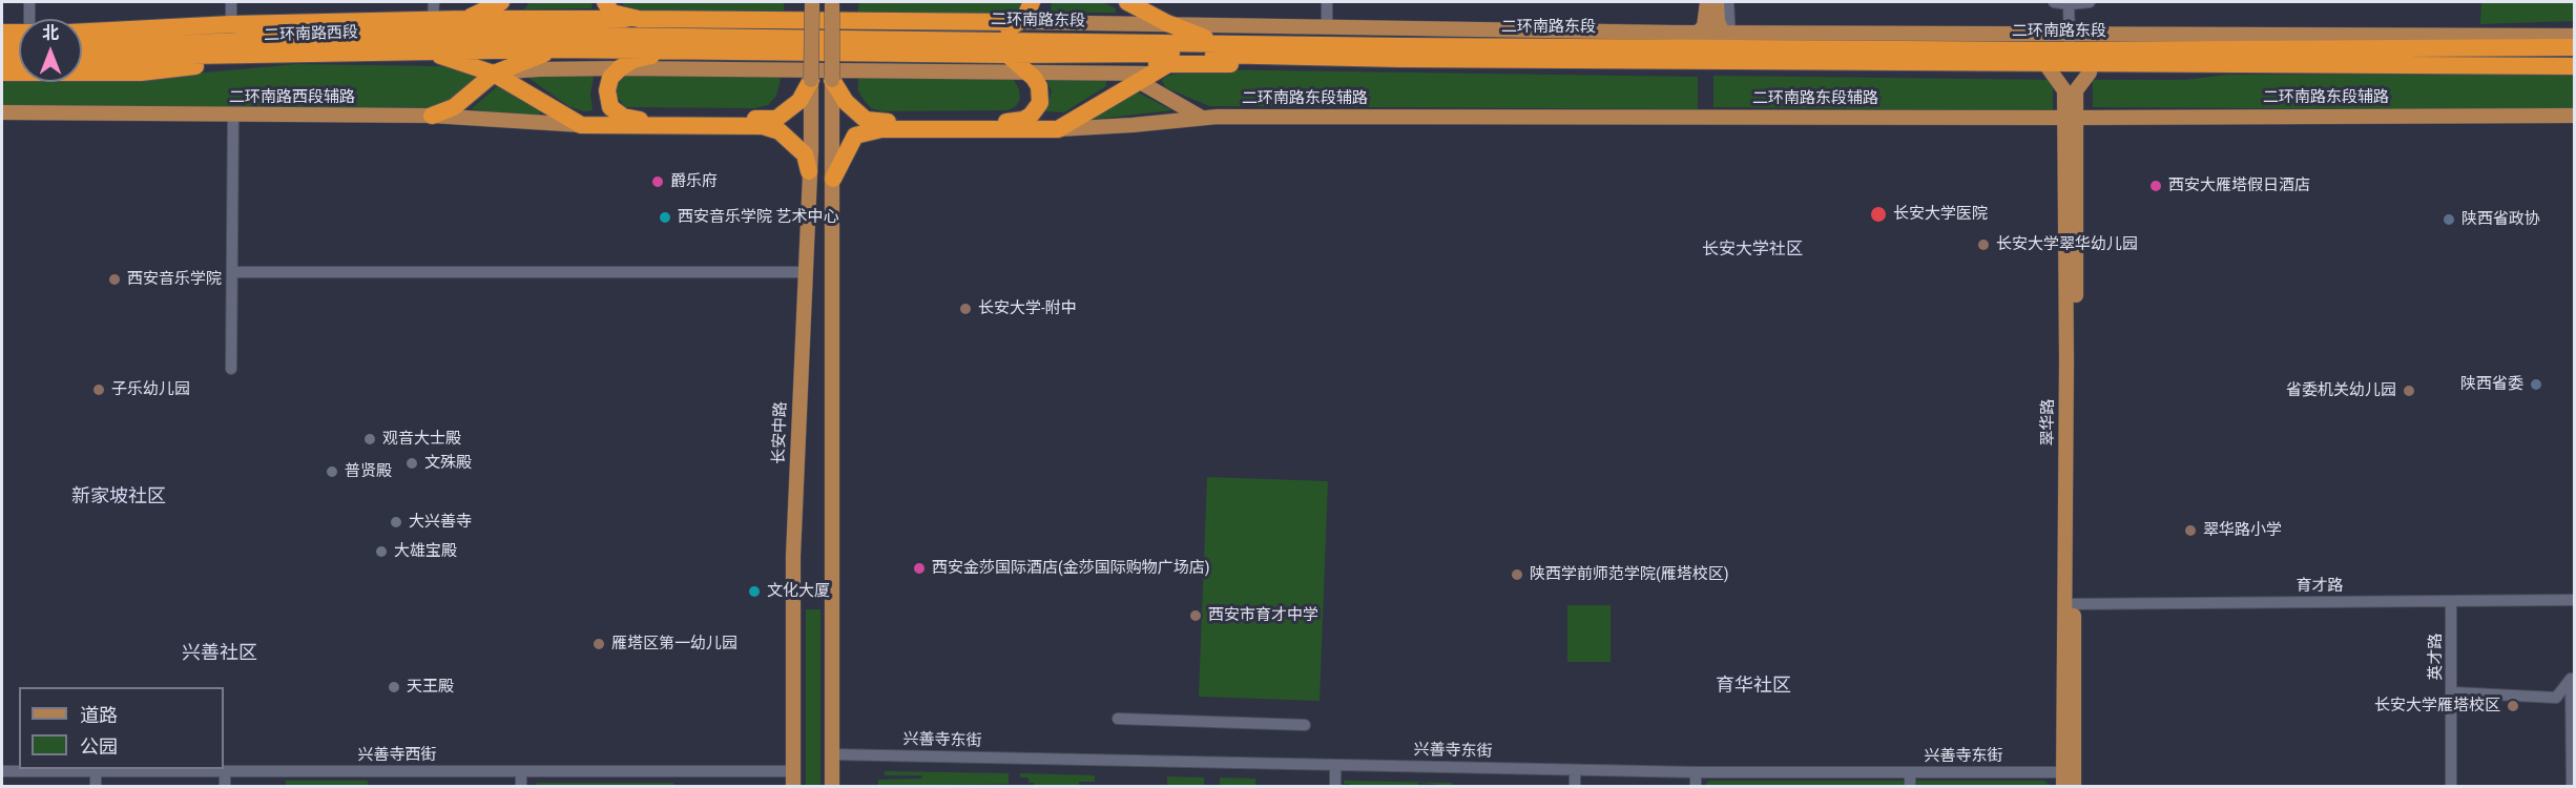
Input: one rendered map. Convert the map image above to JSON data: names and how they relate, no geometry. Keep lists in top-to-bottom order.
{
  "streets": {
    "highway": ["二环南路东段", "二环南路西段"],
    "main road": [
      "二环南路西段辅路",
      "二环南路东段辅路",
      "翠华路",
      "长安中路"
    ],
    "street": [
      "育才路",
      "英才路",
      "兴善寺东街",
      "兴善寺西街"
    ]
  },
  "crossings": [
    ["二环南路东段", "二环南路西段"],
    ["二环南路东段", "翠华路"],
    ["二环南路东段辅路", "翠华路"],
    ["翠华路", "育才路"],
    ["翠华路", "兴善寺东街"],
    ["长安中路", "兴善寺西街"],
    ["育才路", "英才路"]
  ],
  "districts": [
    "长安大学社区",
    "新家坡社区",
    "兴善社区",
    "育华社区"
  ],
  "places": [
    "爵乐府",
    "西安大雁塔假日酒店",
    "长安大学医院",
    "西安音乐学院 艺术中心",
    "陕西省政协",
    "长安大学翠华幼儿园",
    "西安音乐学院",
    "长安大学-附中",
    "陕西省委",
    "子乐幼儿园",
    "省委机关幼儿园",
    "观音大士殿",
    "文殊殿",
    "普贤殿",
    "大兴善寺",
    "翠华路小学",
    "大雄宝殿",
    "西安金莎国际酒店(金莎国际购物广场店)",
    "陕西学前师范学院(雁塔校区)",
    "文化大厦",
    "西安市育才中学",
    "雁塔区第一幼儿园",
    "天王殿",
    "长安大学雁塔校区"
  ],
  "legend": ["道路", "公园"],
  "north": "top"
}
